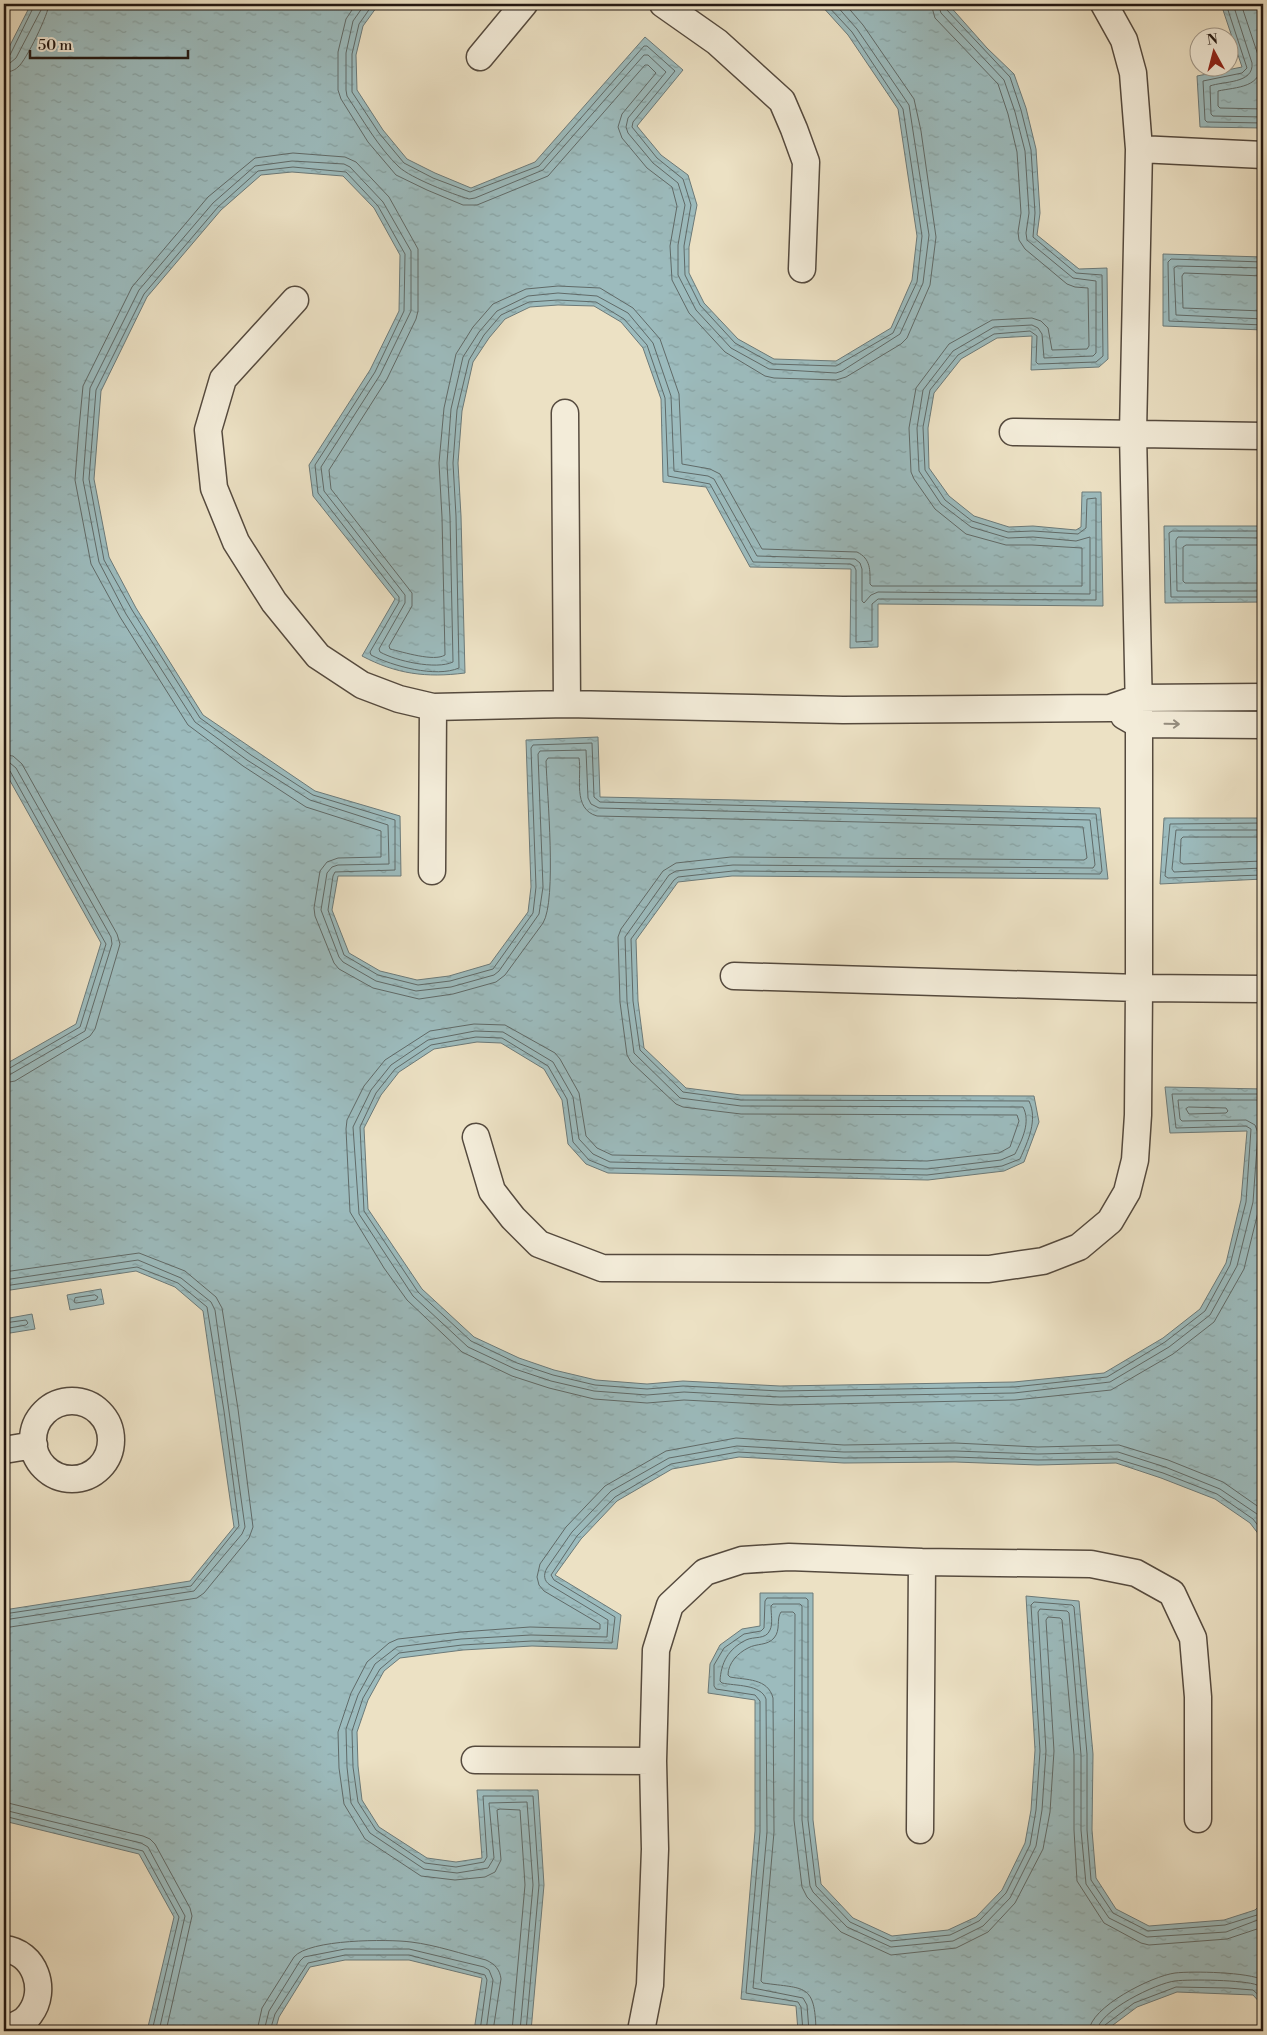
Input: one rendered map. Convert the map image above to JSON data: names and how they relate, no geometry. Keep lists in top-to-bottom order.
{
  "scale_bar": "50 m",
  "north": "top"
}
